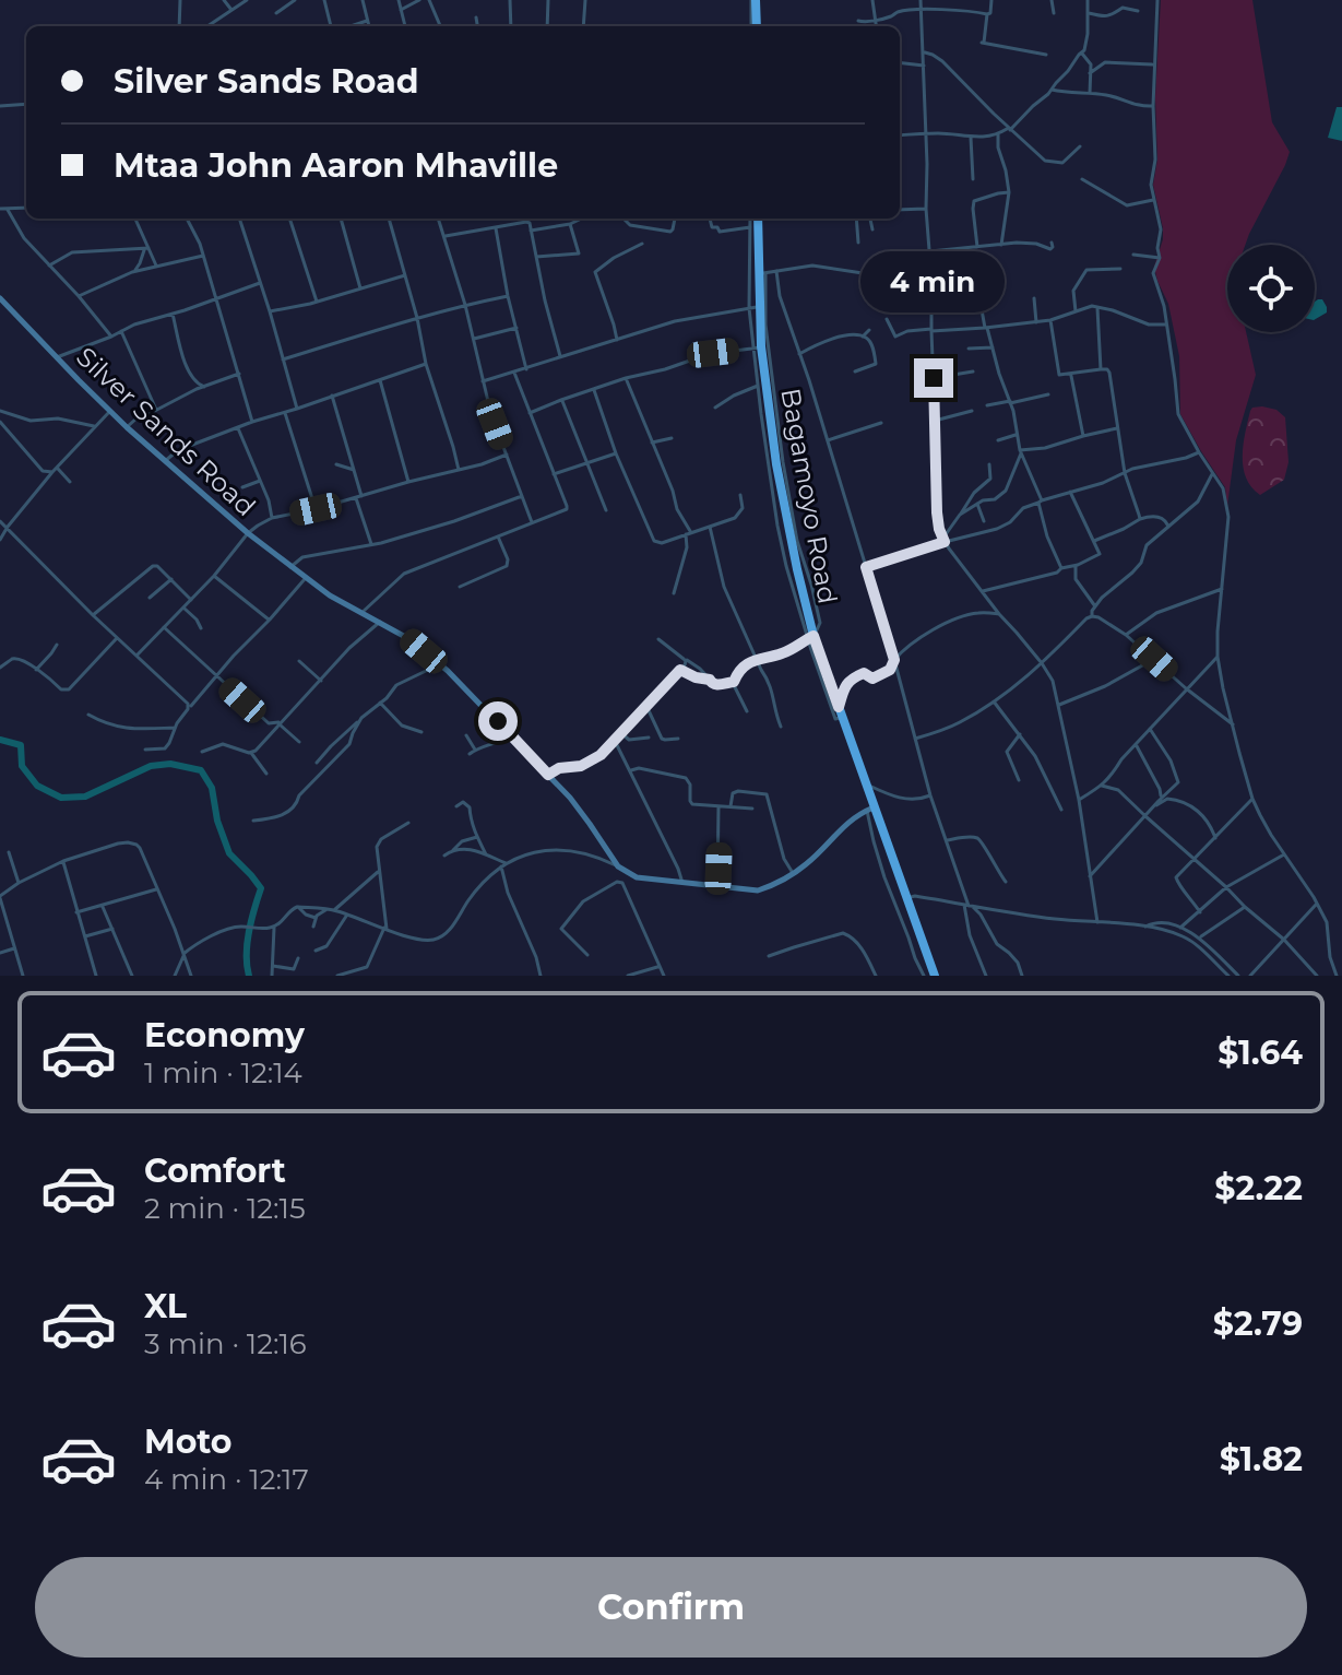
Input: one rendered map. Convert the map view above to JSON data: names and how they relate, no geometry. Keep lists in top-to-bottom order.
{
  "streets": {
    "highway": ["Bagamoyo Road"],
    "street": ["Silver Sands Road"]
  },
  "page": {
    "banner": ["Silver Sands Road", "Mtaa John Aaron Mhaville"],
    "bubble": "4 min",
    "list": [
      {
        "name": "Economy",
        "note": "1 min · 12:14",
        "value": "$1.64"
      },
      {
        "name": "Comfort",
        "note": "2 min · 12:15",
        "value": "$2.22"
      },
      {
        "name": "XL",
        "note": "3 min · 12:16",
        "value": "$2.79"
      },
      {
        "name": "Moto",
        "note": "4 min · 12:17",
        "value": "$1.82"
      }
    ],
    "buttons": "Confirm"
  }
}
